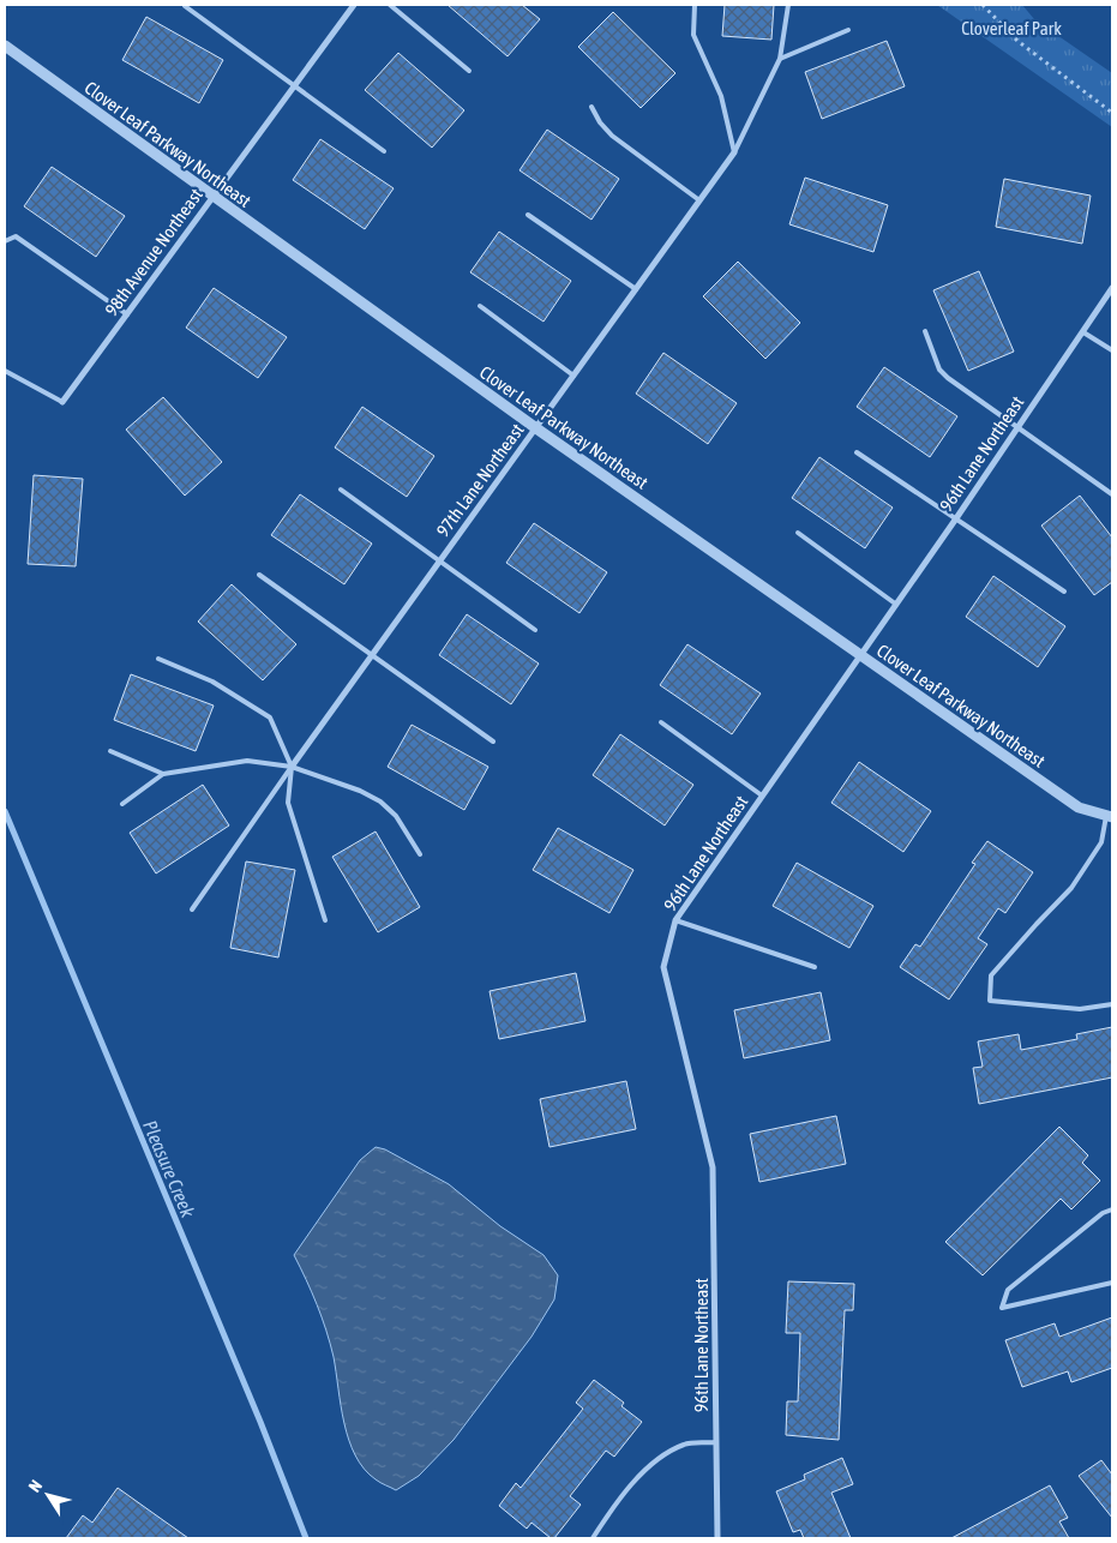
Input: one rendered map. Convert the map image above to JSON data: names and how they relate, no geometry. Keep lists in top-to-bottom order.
{
  "streets": {
    "street": [
      "Clover Leaf Parkway Northeast",
      "98th Avenue Northeast",
      "96th Lane Northeast",
      "97th Lane Northeast"
    ]
  },
  "crossings": [
    ["Clover Leaf Parkway Northeast", "98th Avenue Northeast"],
    ["Clover Leaf Parkway Northeast", "96th Lane Northeast"],
    ["Clover Leaf Parkway Northeast", "97th Lane Northeast"]
  ],
  "water": ["Pleasure Creek"],
  "parks": ["Cloverleaf Park"],
  "north": "top left"
}
